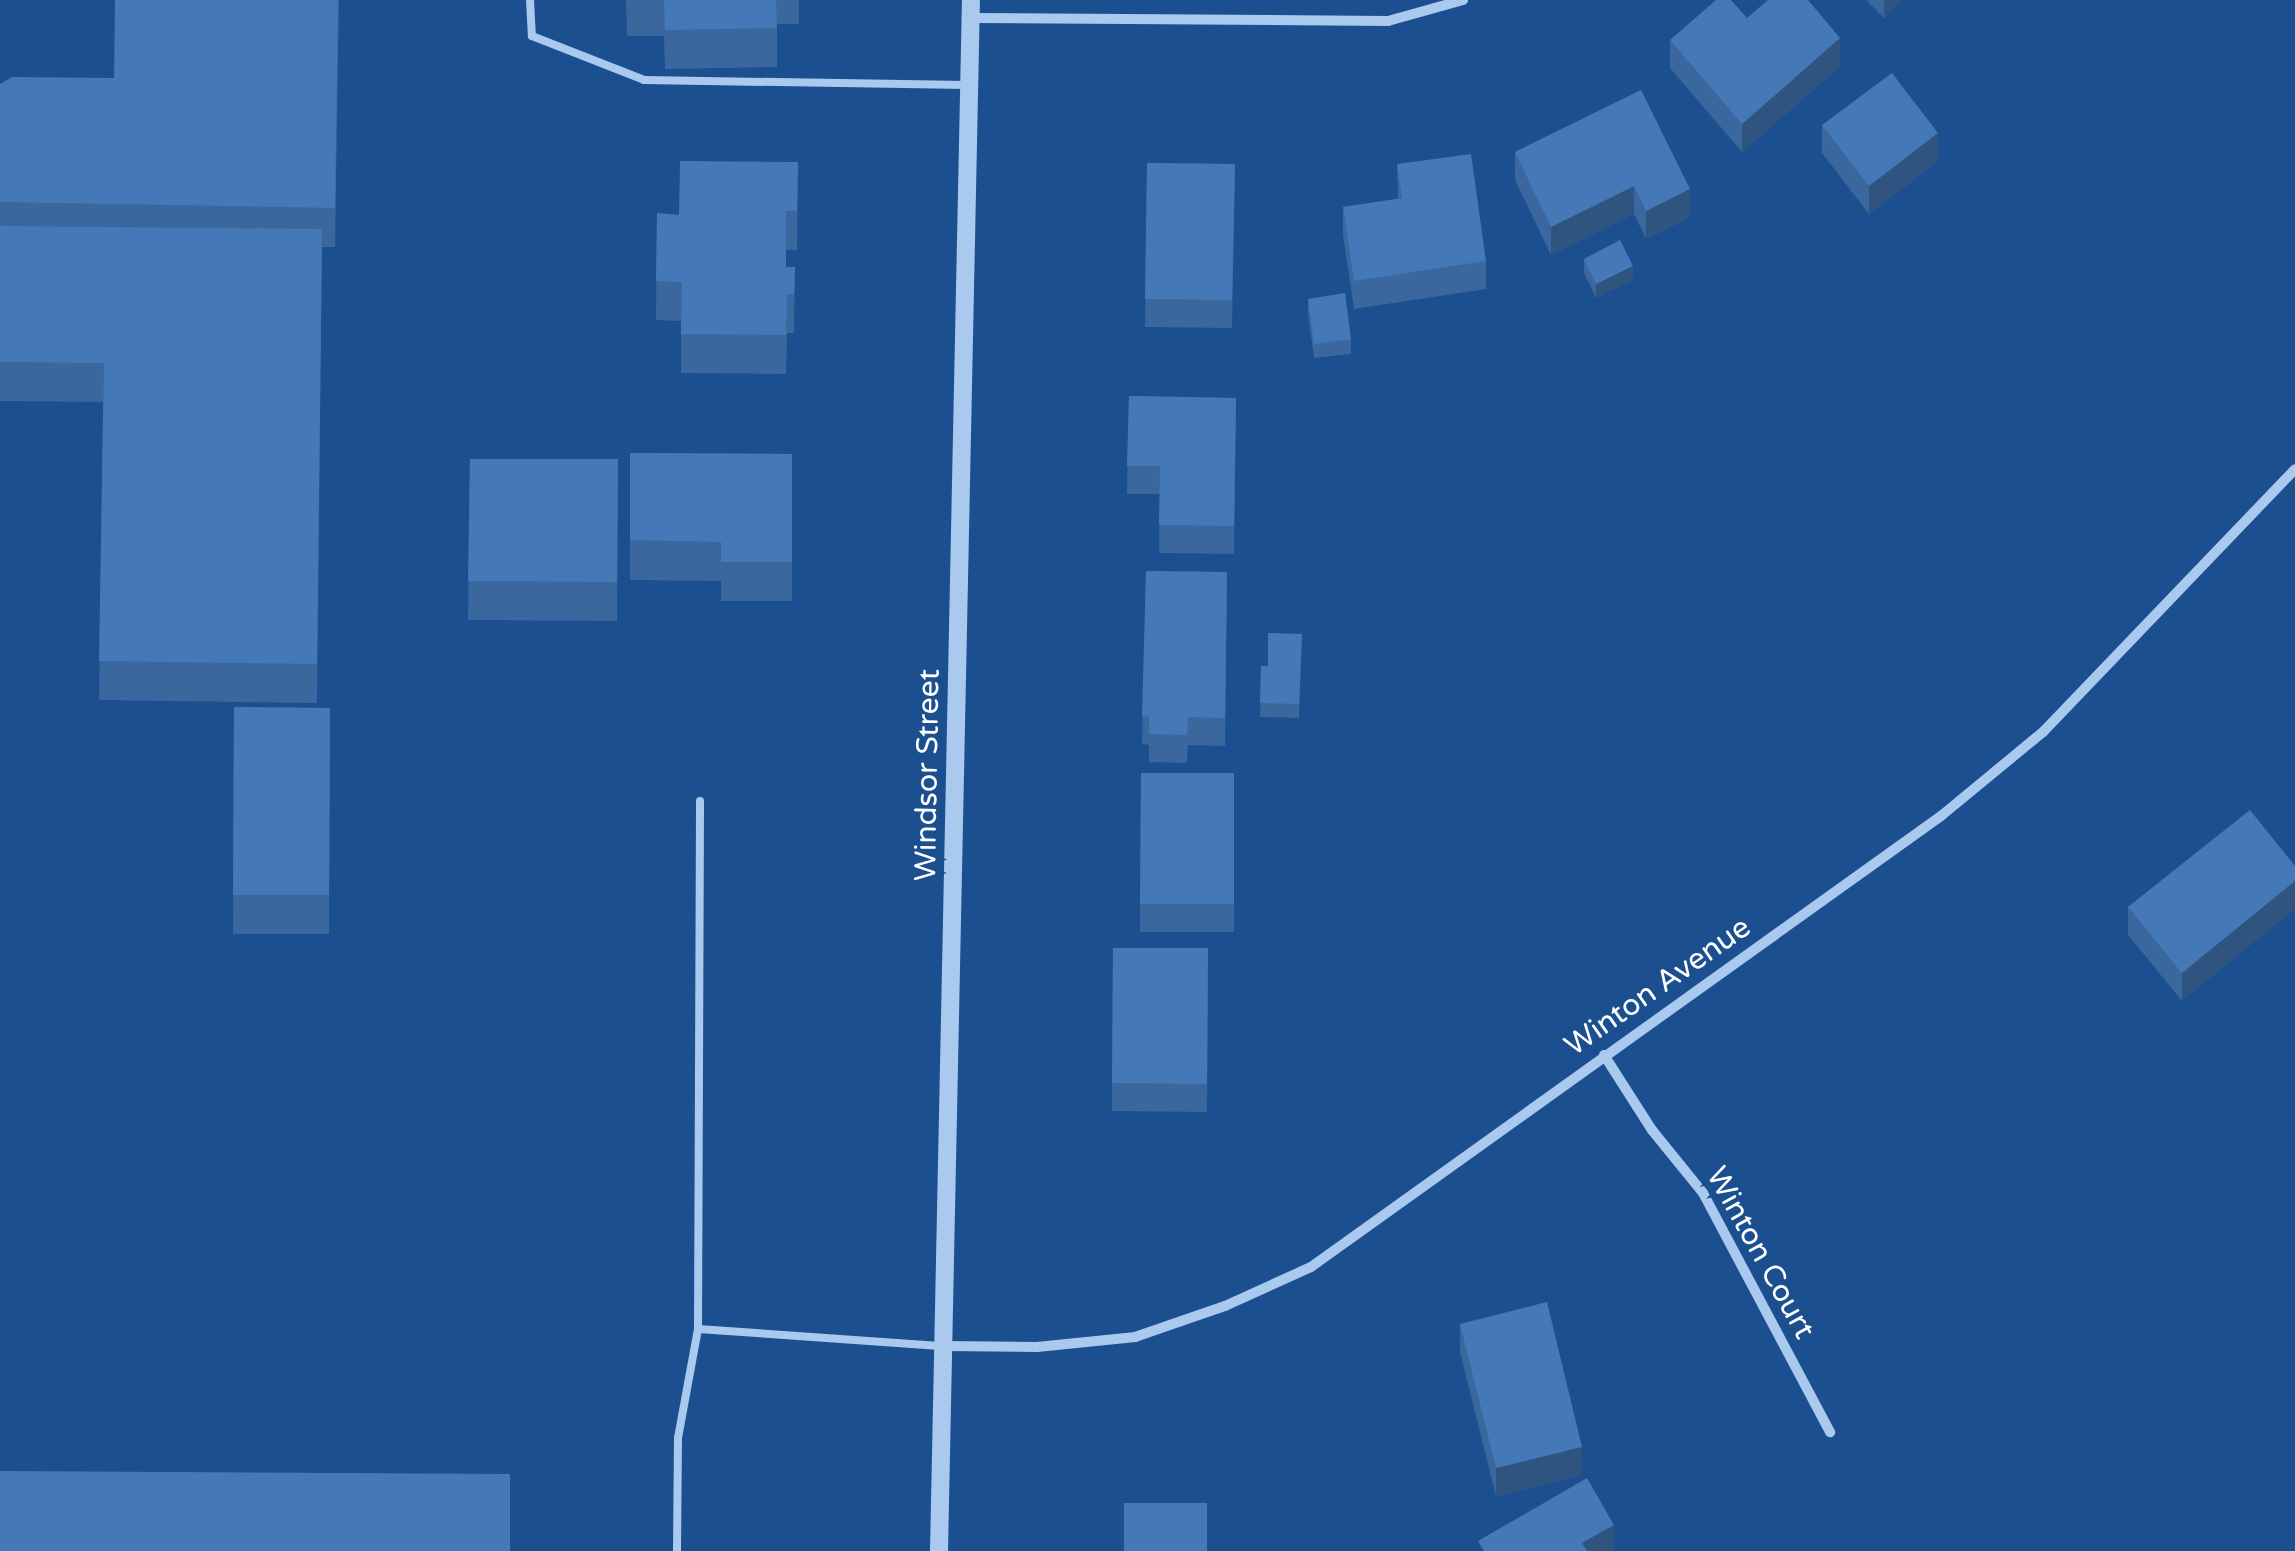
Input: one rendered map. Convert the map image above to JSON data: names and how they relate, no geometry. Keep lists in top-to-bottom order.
{
  "streets": {
    "street": ["Windsor Street", "Winton Avenue", "Winton Court"]
  },
  "crossings": [
    ["Windsor Street", "Winton Avenue"],
    ["Winton Avenue", "Winton Court"]
  ]
}
